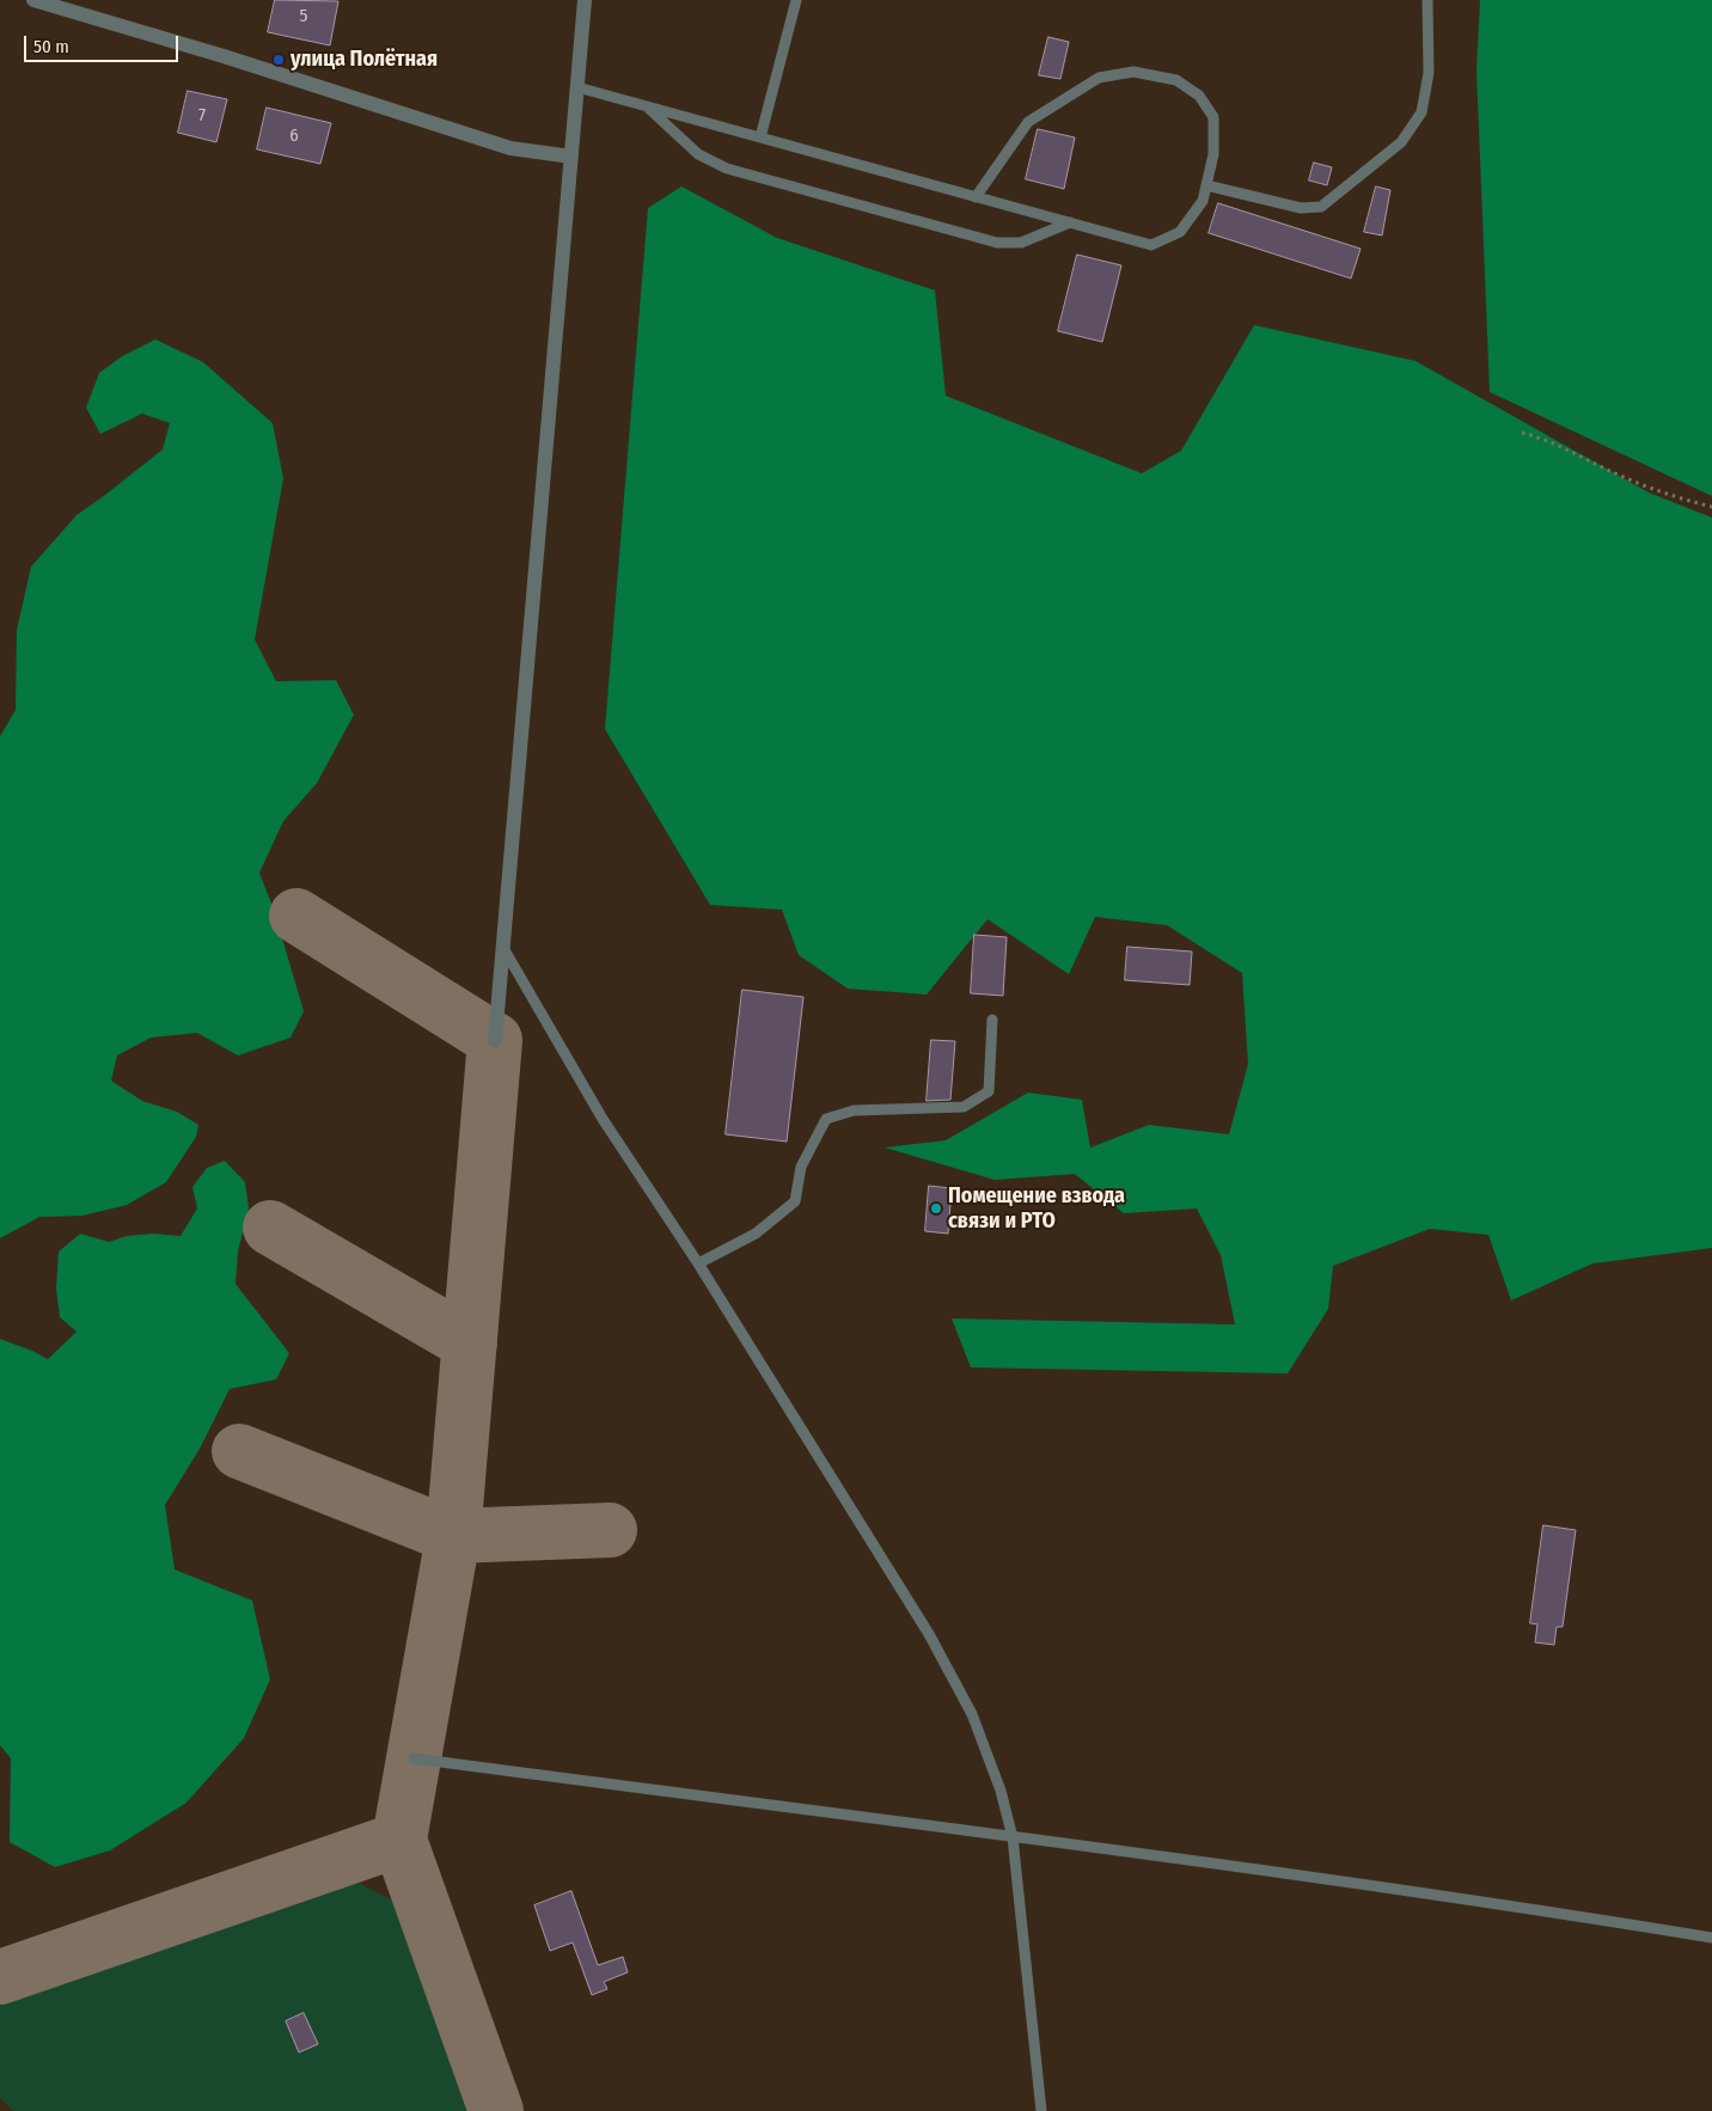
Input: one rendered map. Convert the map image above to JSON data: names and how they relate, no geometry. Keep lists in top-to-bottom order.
{
  "places": ["улица Полётная", "Помещение взвода связи и РТО"],
  "house_numbers": ["5", "7", "6"],
  "scale_bar": "50 m"
}
